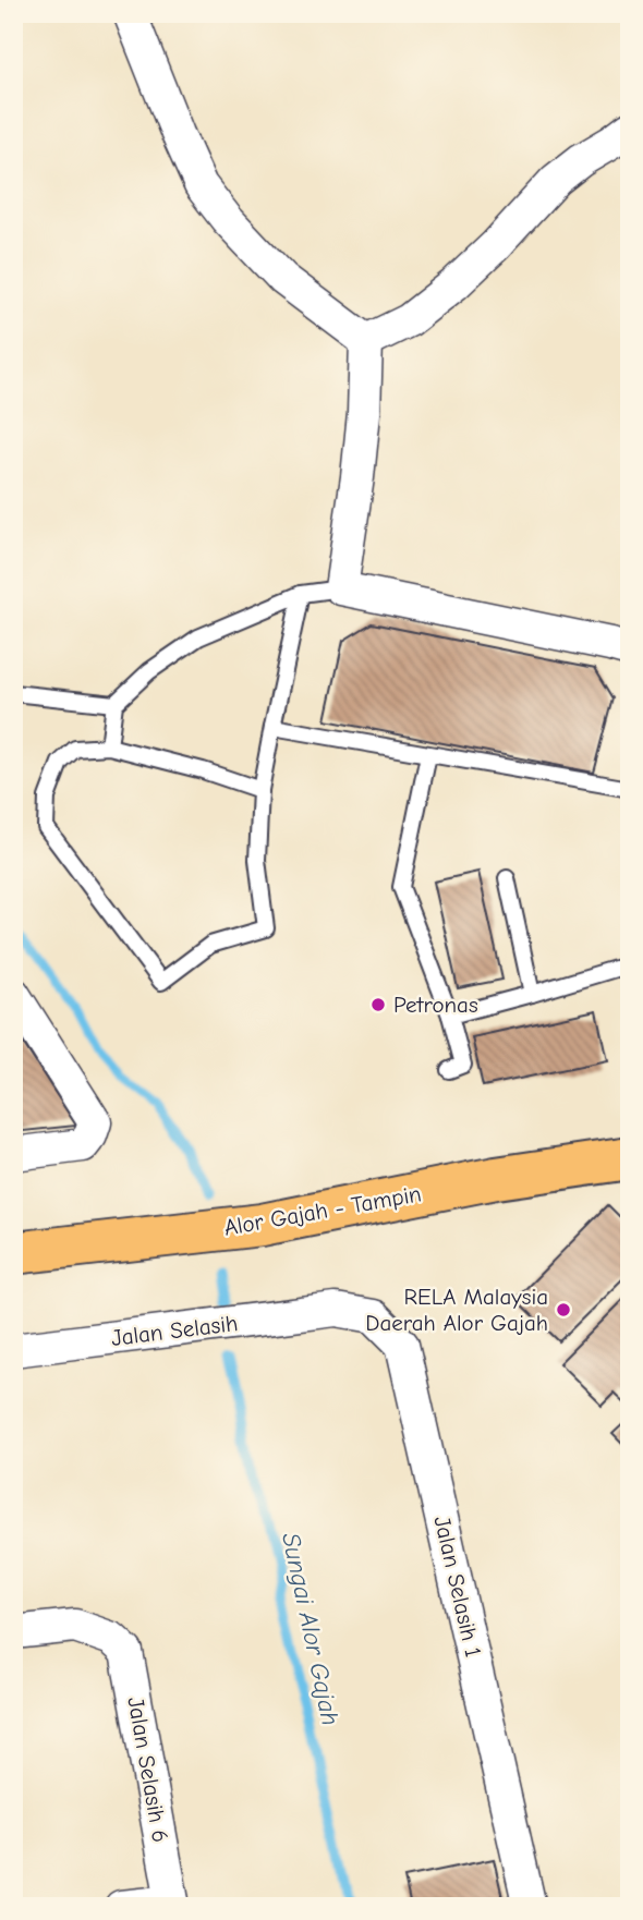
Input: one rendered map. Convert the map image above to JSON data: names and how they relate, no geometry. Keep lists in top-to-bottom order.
{
  "streets": {
    "main road": ["Alor Gajah - Tampin"],
    "street": ["Jalan Selasih", "Jalan Selasih 1", "Jalan Selasih 6"]
  },
  "crossings": [
    ["Jalan Selasih", "Jalan Selasih 1"]
  ],
  "water": ["Sungai Alor Gajah"],
  "places": ["Petronas", "RELA Malaysia Daerah Alor Gajah"]
}
